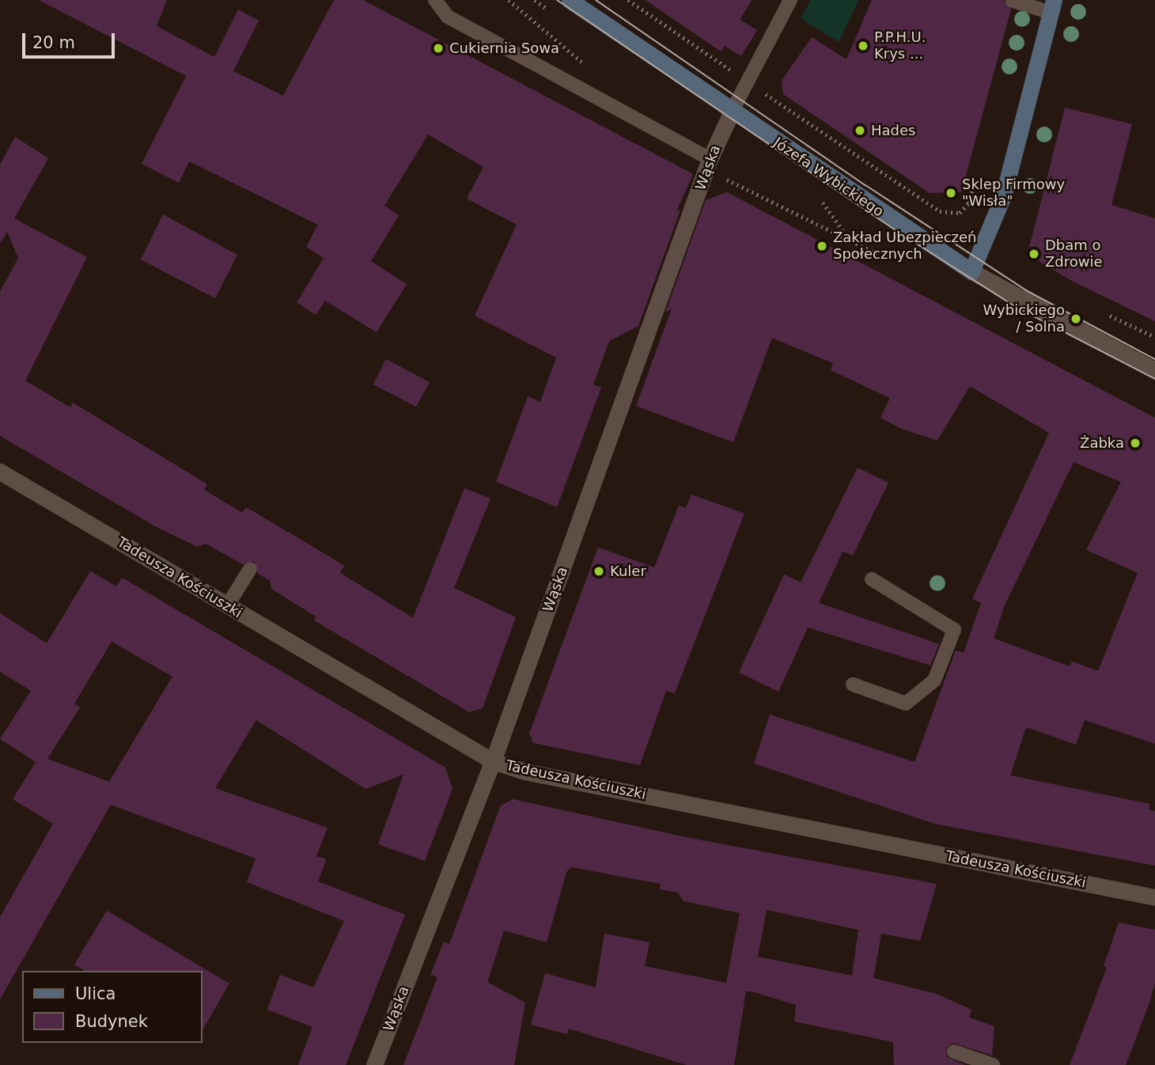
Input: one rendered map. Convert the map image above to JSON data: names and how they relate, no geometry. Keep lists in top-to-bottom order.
{
  "streets": {
    "street": ["Wąska", "Józefa Wybickiego", "Tadeusza Kościuszki"]
  },
  "crossings": [
    ["Wąska", "Józefa Wybickiego"],
    ["Wąska", "Tadeusza Kościuszki"]
  ],
  "places": [
    "P.P.H.U. Krys ...",
    "Cukiernia Sowa",
    "Hades",
    "Sklep Firmowy \"Wisła\"",
    "Zakład Ubezpieczeń Społecznych",
    "Dbam o Zdrowie",
    "Wybickiego / Solna",
    "Żabka",
    "Kuler"
  ],
  "legend": ["Ulica", "Budynek"],
  "scale_bar": "20 m"
}
